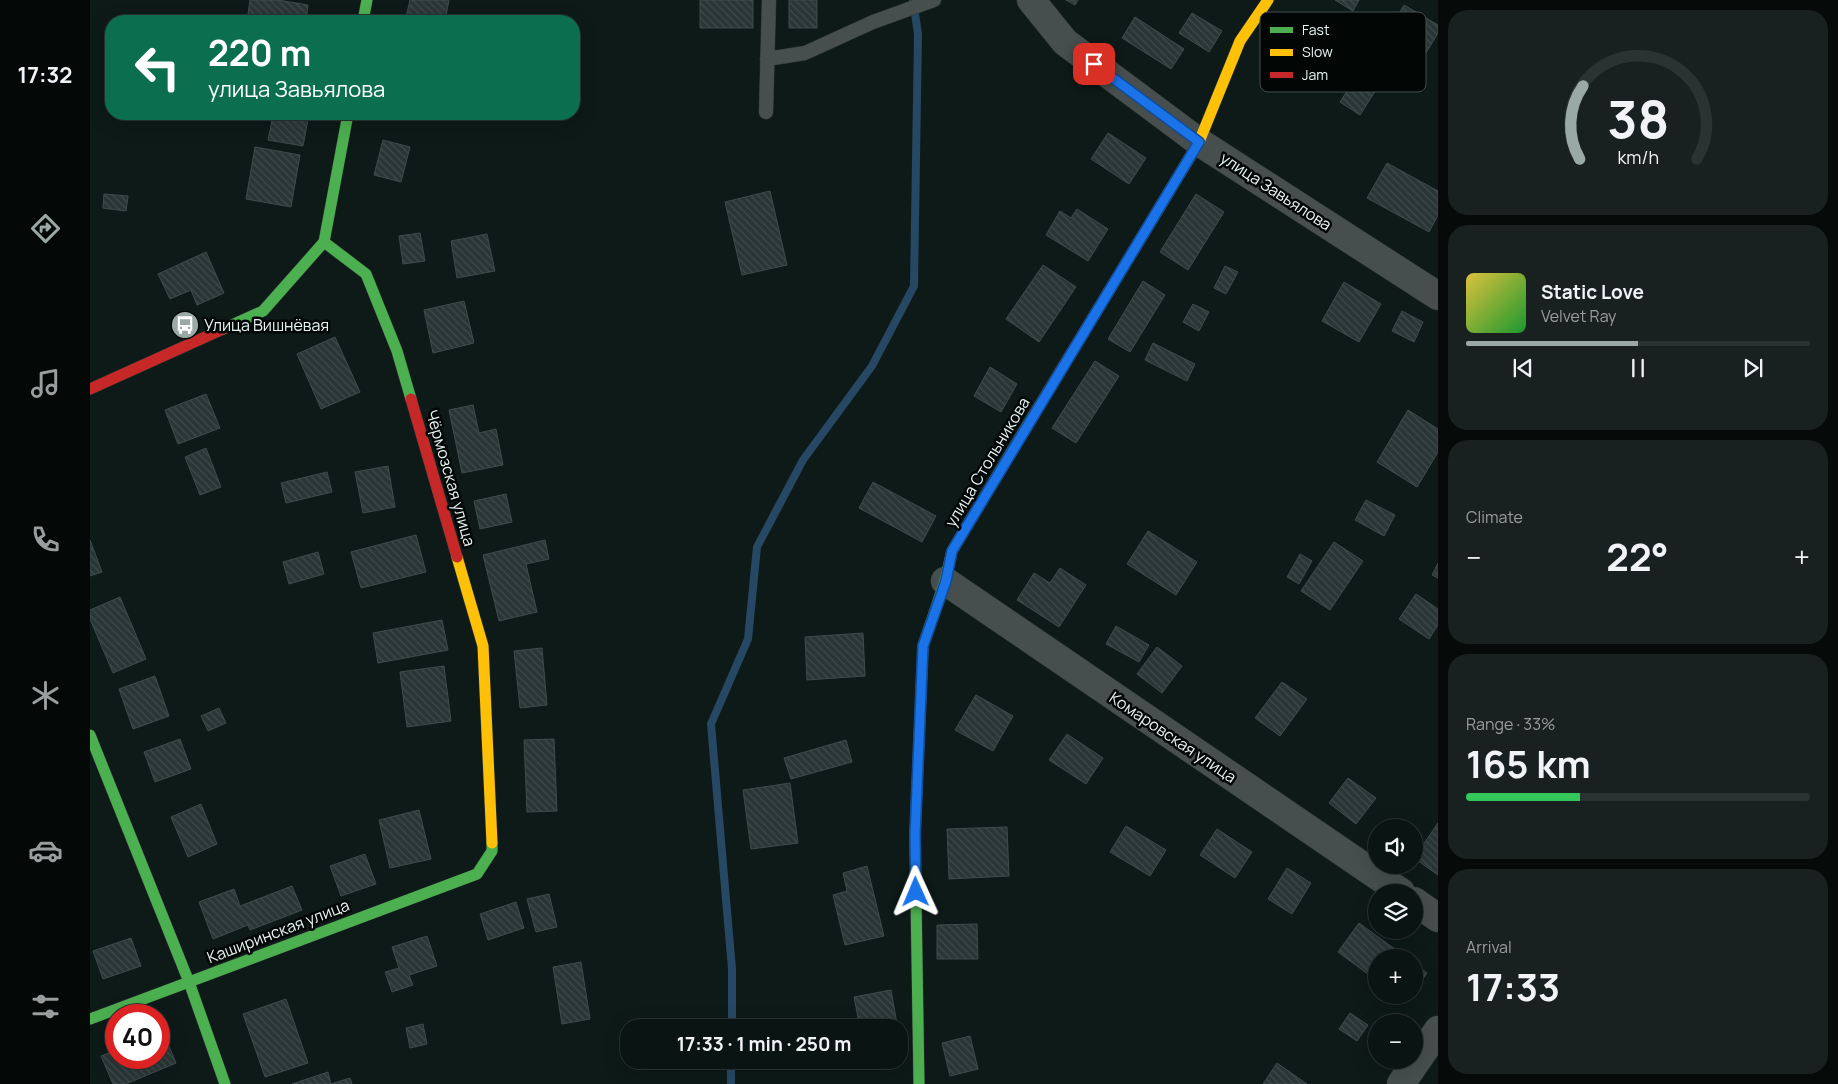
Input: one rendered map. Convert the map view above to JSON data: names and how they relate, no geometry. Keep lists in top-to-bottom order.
{
  "streets": {
    "street": [
      "улица Завьялова",
      "улица Стольникова",
      "Чёрмозская улица",
      "Комаровская улица",
      "Каширинская улица"
    ]
  },
  "crossings": [
    ["улица Завьялова", "улица Стольникова"],
    ["улица Стольникова", "Комаровская улица"],
    ["Чёрмозская улица", "Каширинская улица"]
  ],
  "places": {
    "bus stop": ["Улица Вишнёвая"]
  },
  "legend": ["Fast", "Slow", "Jam"],
  "page": {
    "tabs": "17:32",
    "turn": ["220 m", "улица Завьялова"],
    "song": ["Static Love", "Velvet Ray"],
    "tile": [
      "Climate",
      ["Range · 33%", "165 km"],
      ["Arrival", "17:33"]
    ],
    "heat": ["−", "22°", "+"],
    "map_buttons": ["+", "−"],
    "limit": "40",
    "trip": "17:33 · 1 min · 250 m",
    "gauge": ["38", "km/h"]
  }
}
